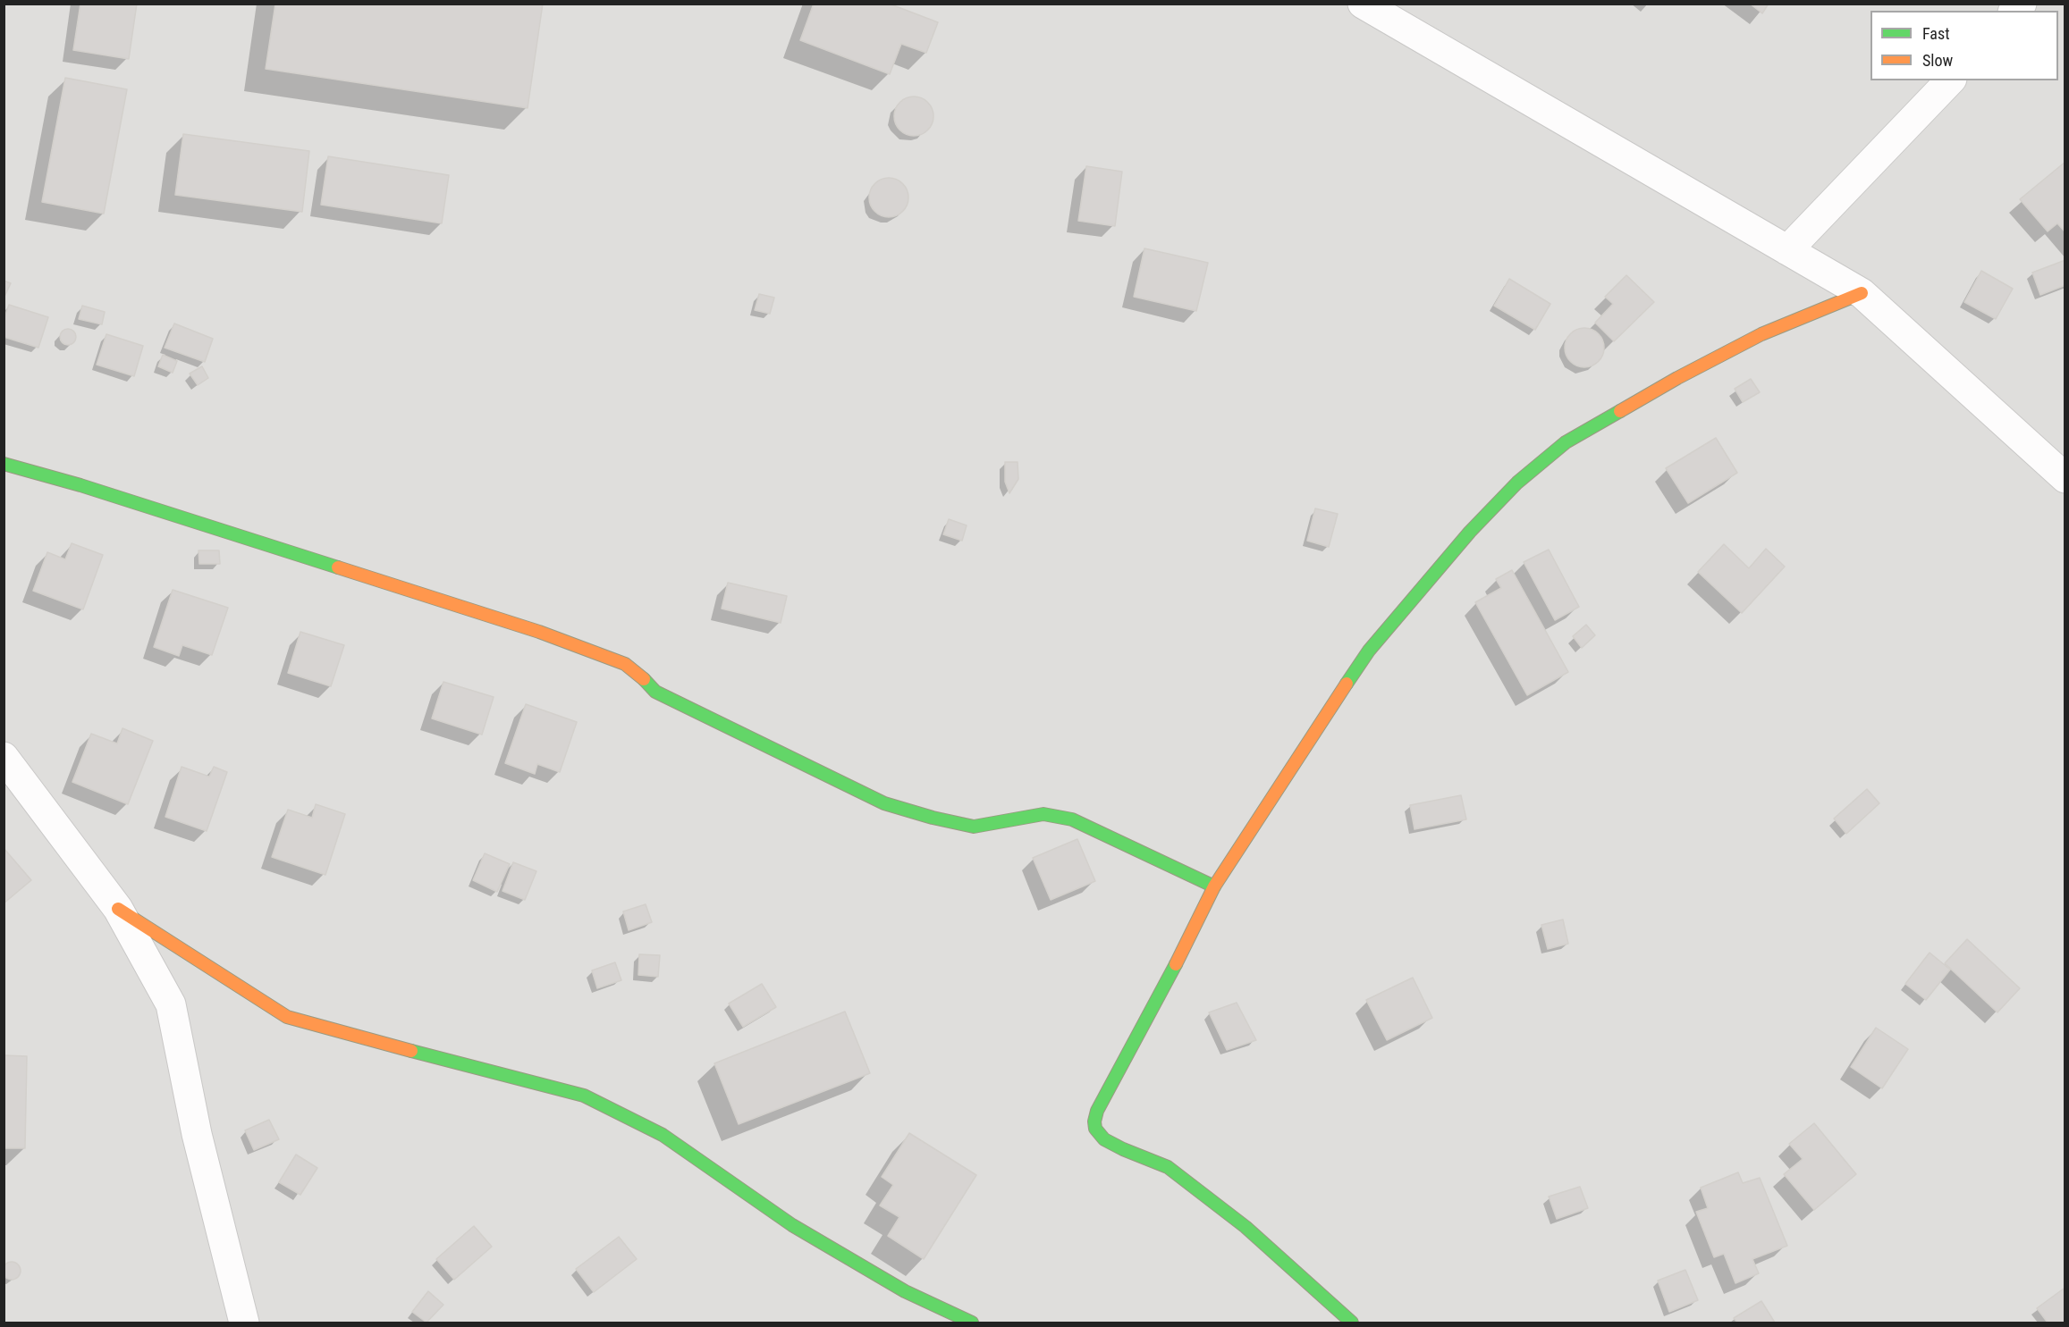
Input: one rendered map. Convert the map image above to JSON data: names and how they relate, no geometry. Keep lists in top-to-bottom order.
{
  "legend": ["Fast", "Slow"]
}
